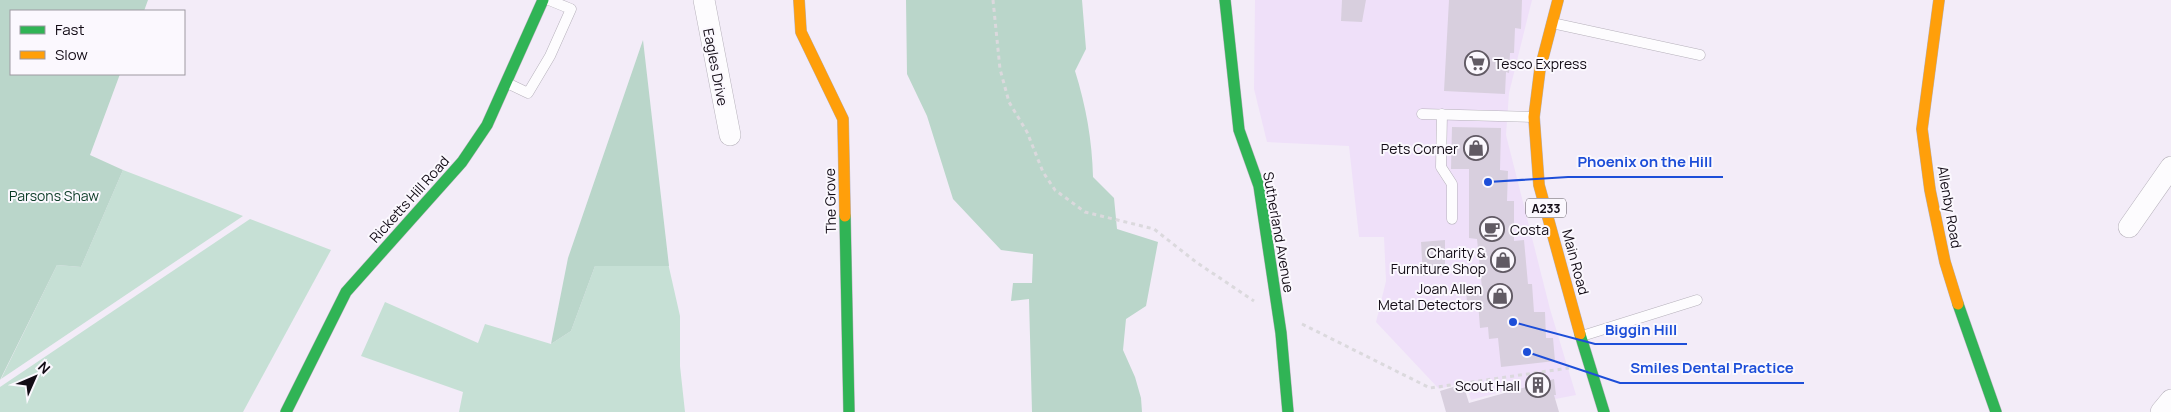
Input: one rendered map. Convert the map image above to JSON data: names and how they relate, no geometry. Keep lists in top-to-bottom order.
{
  "streets": {
    "street": [
      "Eagles Drive",
      "Ricketts Hill Road",
      "The Grove",
      "Allenby Road",
      "A233",
      "Sutherland Avenue",
      "Main Road"
    ]
  },
  "parks": ["Parsons Shaw"],
  "places": {
    "supermarket": ["Tesco Express"],
    "shop": ["Pets Corner", "Charity & Furniture Shop", "Joan Allen Metal Detectors"],
    "other": ["Phoenix on the Hill", "Biggin Hill", "Smiles Dental Practice"],
    "cafe": ["Costa"],
    "building": ["Scout Hall"]
  },
  "legend": ["Fast", "Slow"],
  "north": "top right"
}
